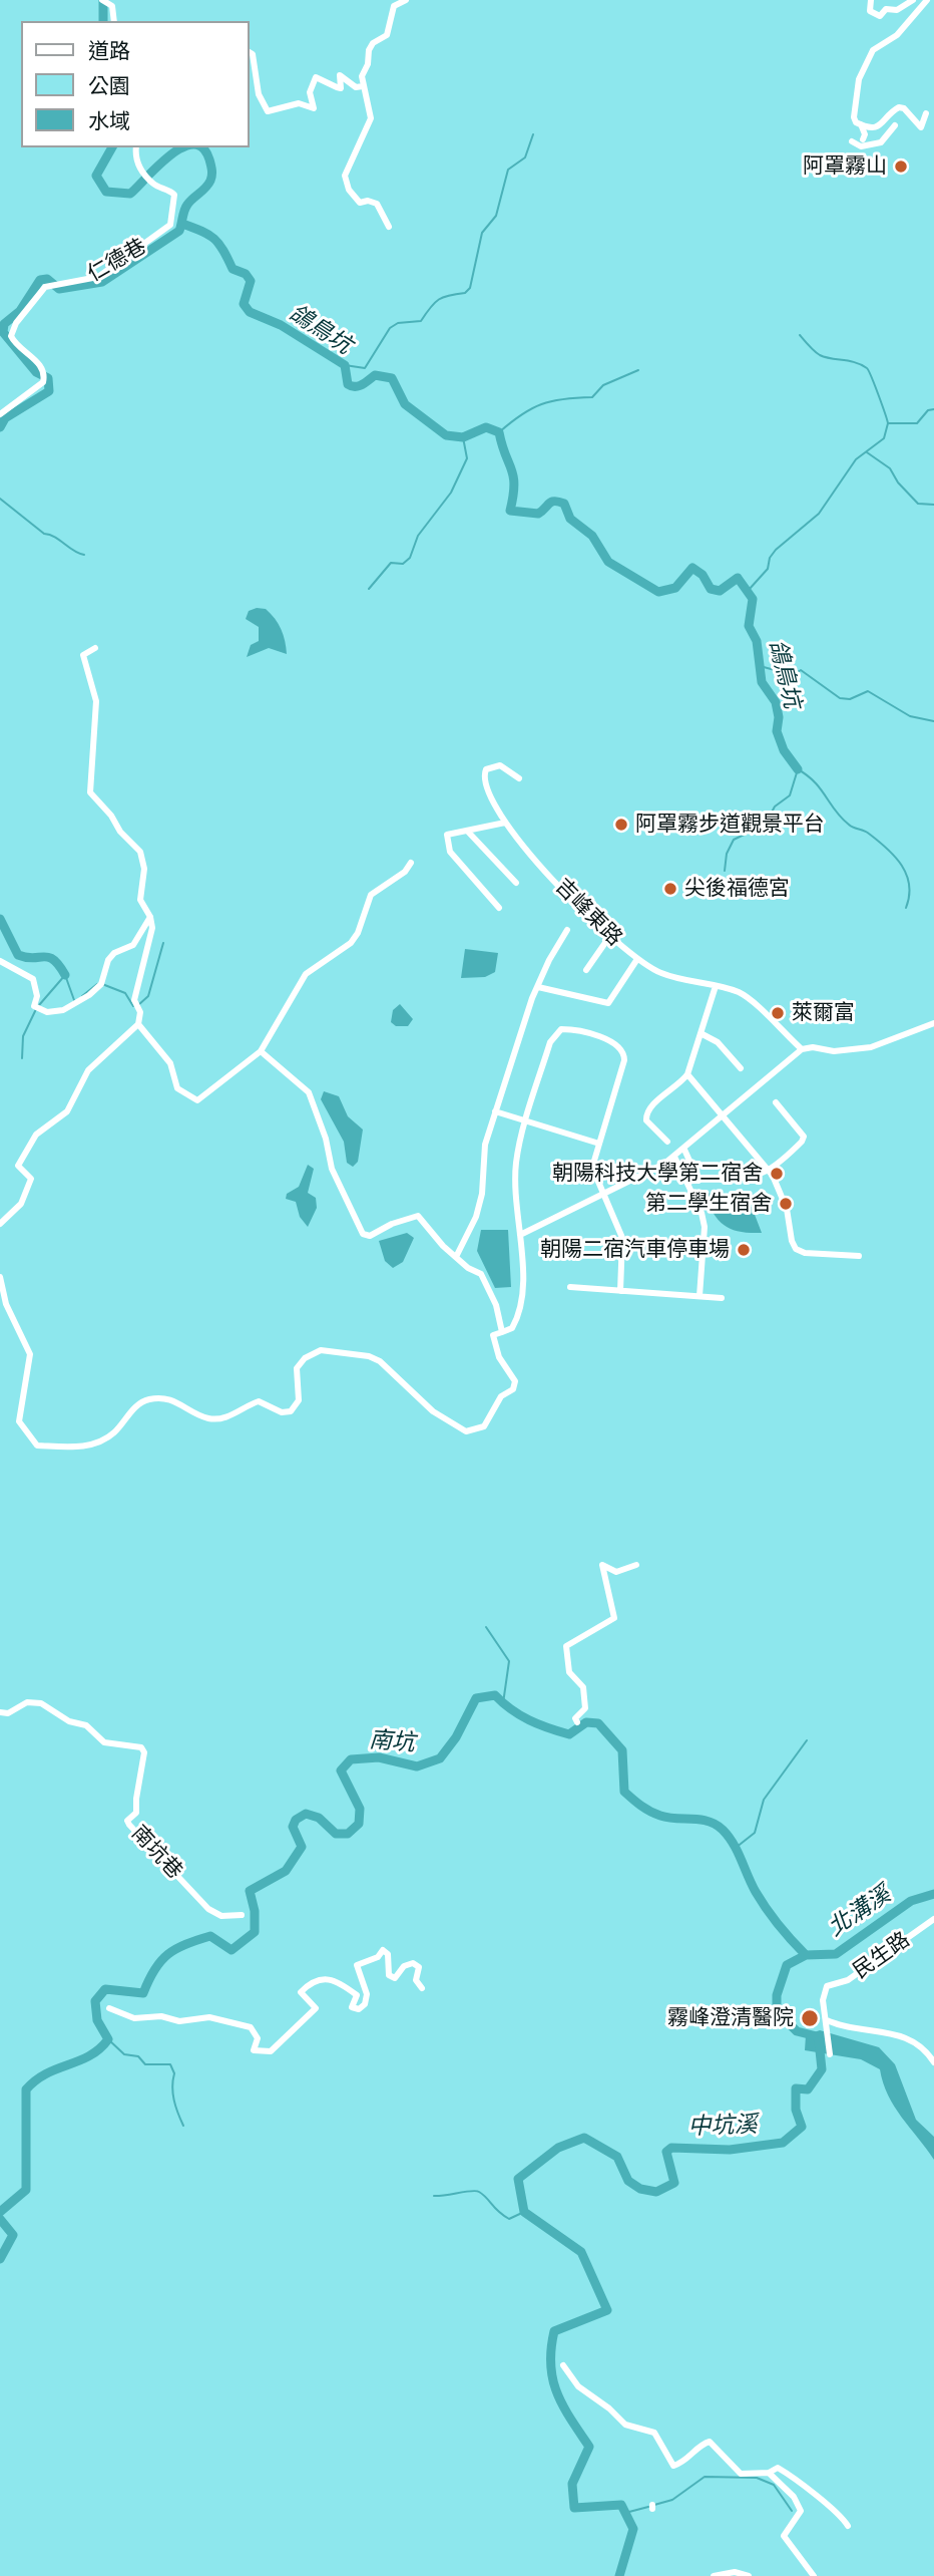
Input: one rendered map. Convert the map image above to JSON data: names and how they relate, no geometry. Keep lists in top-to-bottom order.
{
  "streets": {
    "street": [
      "仁德巷",
      "吉峰東路",
      "南坑巷",
      "民生路"
    ]
  },
  "water": [
    "鴿鳥坑",
    "南坑",
    "北溝溪",
    "中坑溪"
  ],
  "places": [
    "阿罩霧山",
    "阿罩霧步道觀景平台",
    "尖後福德宮",
    "萊爾富",
    "朝陽科技大學第二宿舍",
    "第二學生宿舍",
    "朝陽二宿汽車停車場",
    "霧峰澄清醫院"
  ],
  "legend": ["道路", "公園", "水域"]
}
